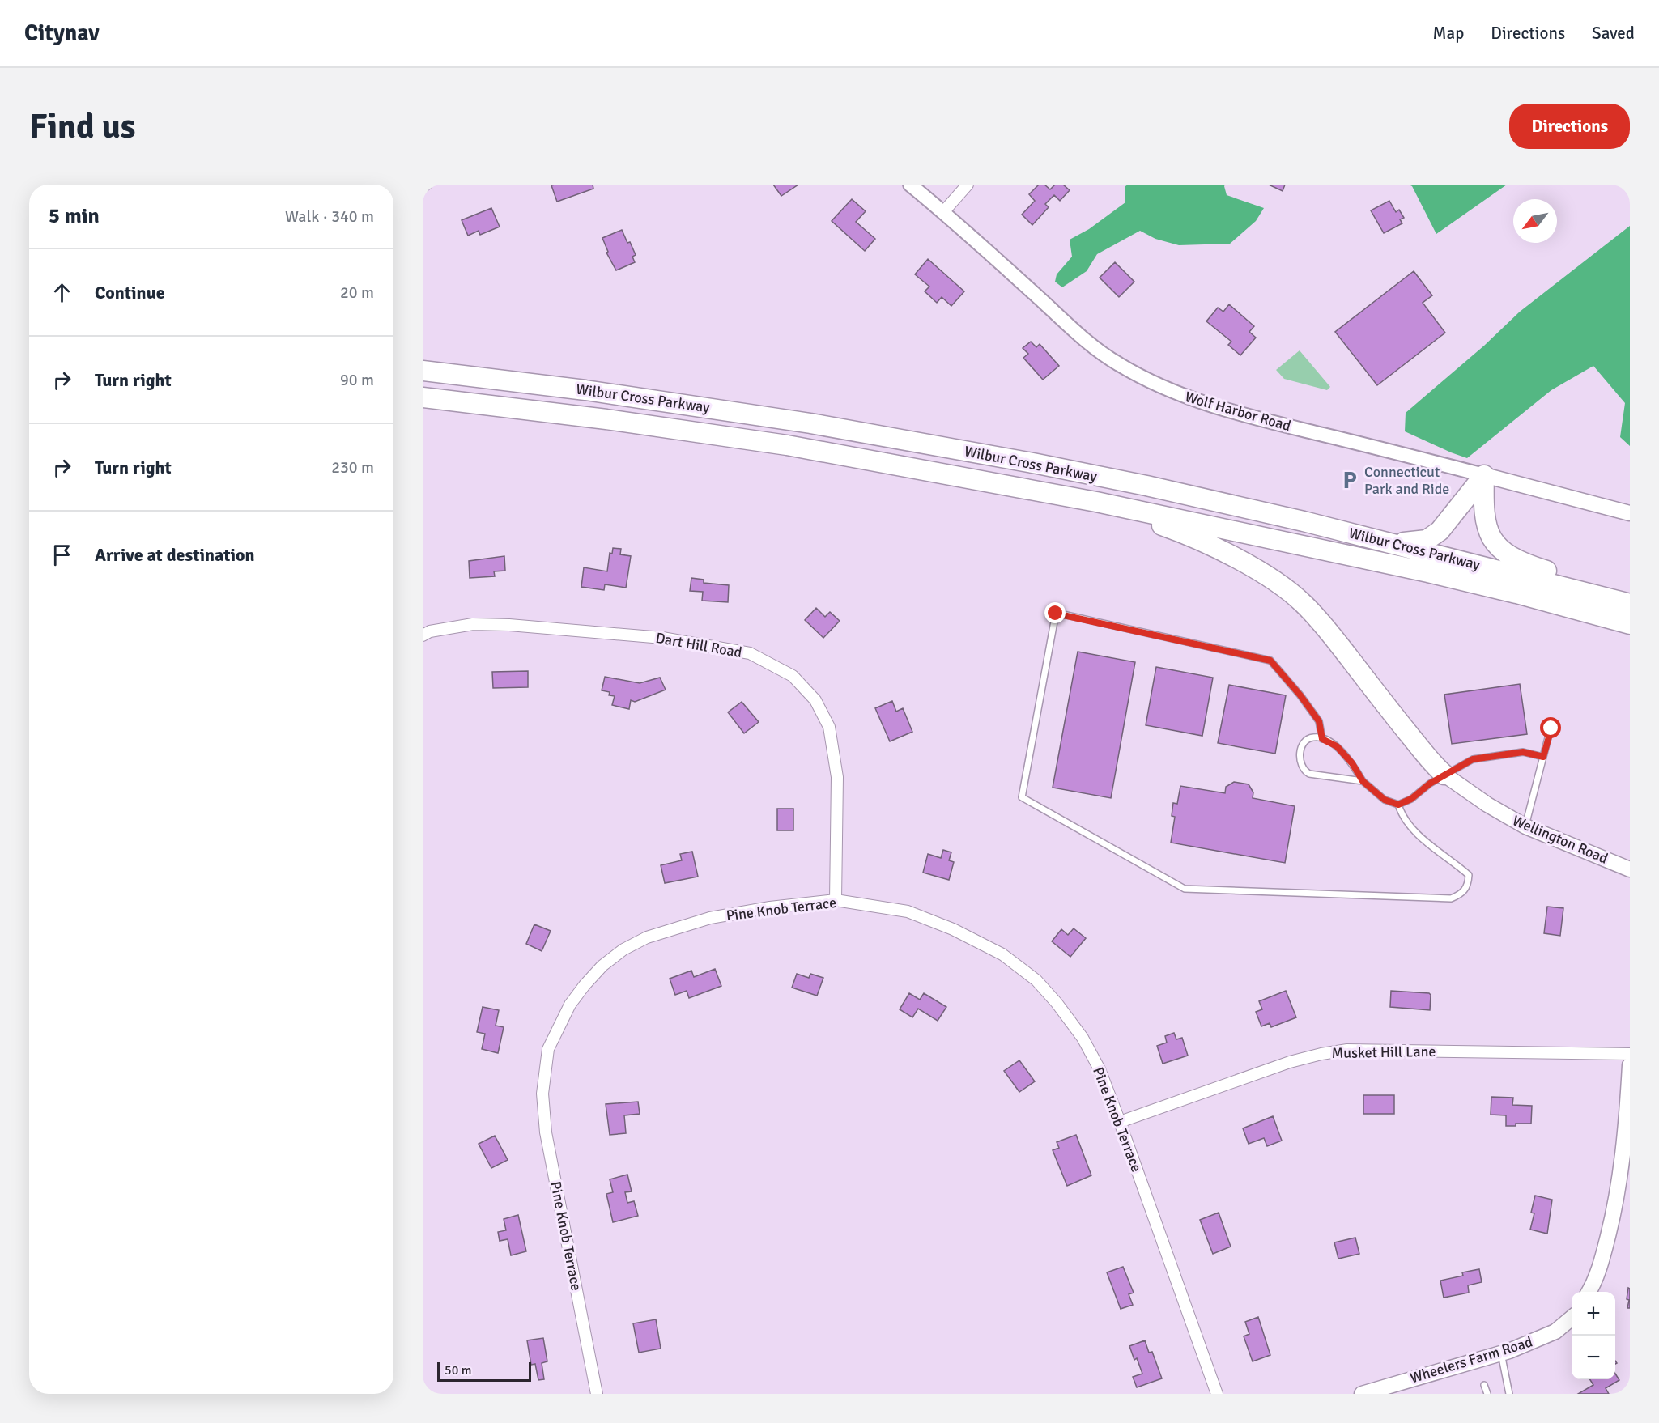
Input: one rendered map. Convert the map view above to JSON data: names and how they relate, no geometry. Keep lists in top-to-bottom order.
{
  "streets": {
    "highway": ["Wilbur Cross Parkway"],
    "main road": ["Wolf Harbor Road", "Wellington Road", "Wheelers Farm Road"],
    "street": ["Dart Hill Road", "Pine Knob Terrace", "Musket Hill Lane"]
  },
  "crossings": [
    ["Dart Hill Road", "Pine Knob Terrace"],
    ["Pine Knob Terrace", "Musket Hill Lane"]
  ],
  "places": {
    "parking": ["Connecticut Park and Ride"]
  },
  "scale_bar": "50 m",
  "north": "bottom left",
  "page": {
    "header": "Citynav",
    "nav": ["Map", "Directions", "Saved"],
    "buttons": "Directions",
    "title": "Find us",
    "heading": ["5 min", "Walk · 340 m"],
    "list": [
      ["Continue", "20 m"],
      ["Turn right", "90 m"],
      ["Turn right", "230 m"],
      "Arrive at destination"
    ],
    "map_buttons": ["+", "−"],
    "scale": "50 m"
  }
}
